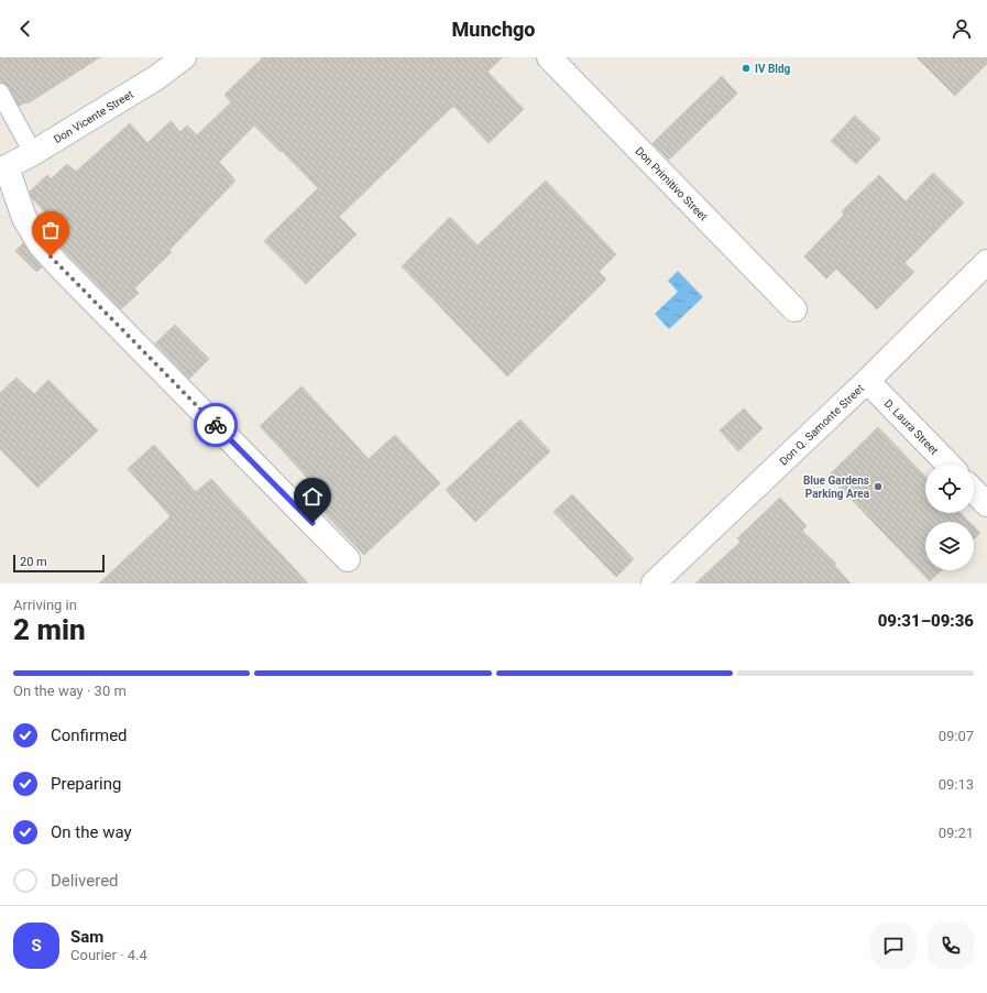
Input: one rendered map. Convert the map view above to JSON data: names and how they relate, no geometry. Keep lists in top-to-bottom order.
{
  "streets": {
    "street": [
      "Don Vicente Street",
      "Don Primitivo Street",
      "Don Q. Samonte Street",
      "D. Laura Street"
    ]
  },
  "crossings": [
    ["Don Q. Samonte Street", "D. Laura Street"]
  ],
  "places": ["IV Bldg", "Blue Gardens Parking Area"],
  "scale_bar": "20 m",
  "page": {
    "header": "Munchgo",
    "scale": "20 m",
    "heading": ["2 min", "Arriving in", "09:31–09:36"],
    "panel": ["Sam", "Courier · 4.4"],
    "bar": "On the way · 30 m",
    "list": [
      ["Confirmed", "09:07"],
      ["Preparing", "09:13"],
      ["On the way", "09:21"],
      "Delivered"
    ],
    "round": "S"
  }
}
